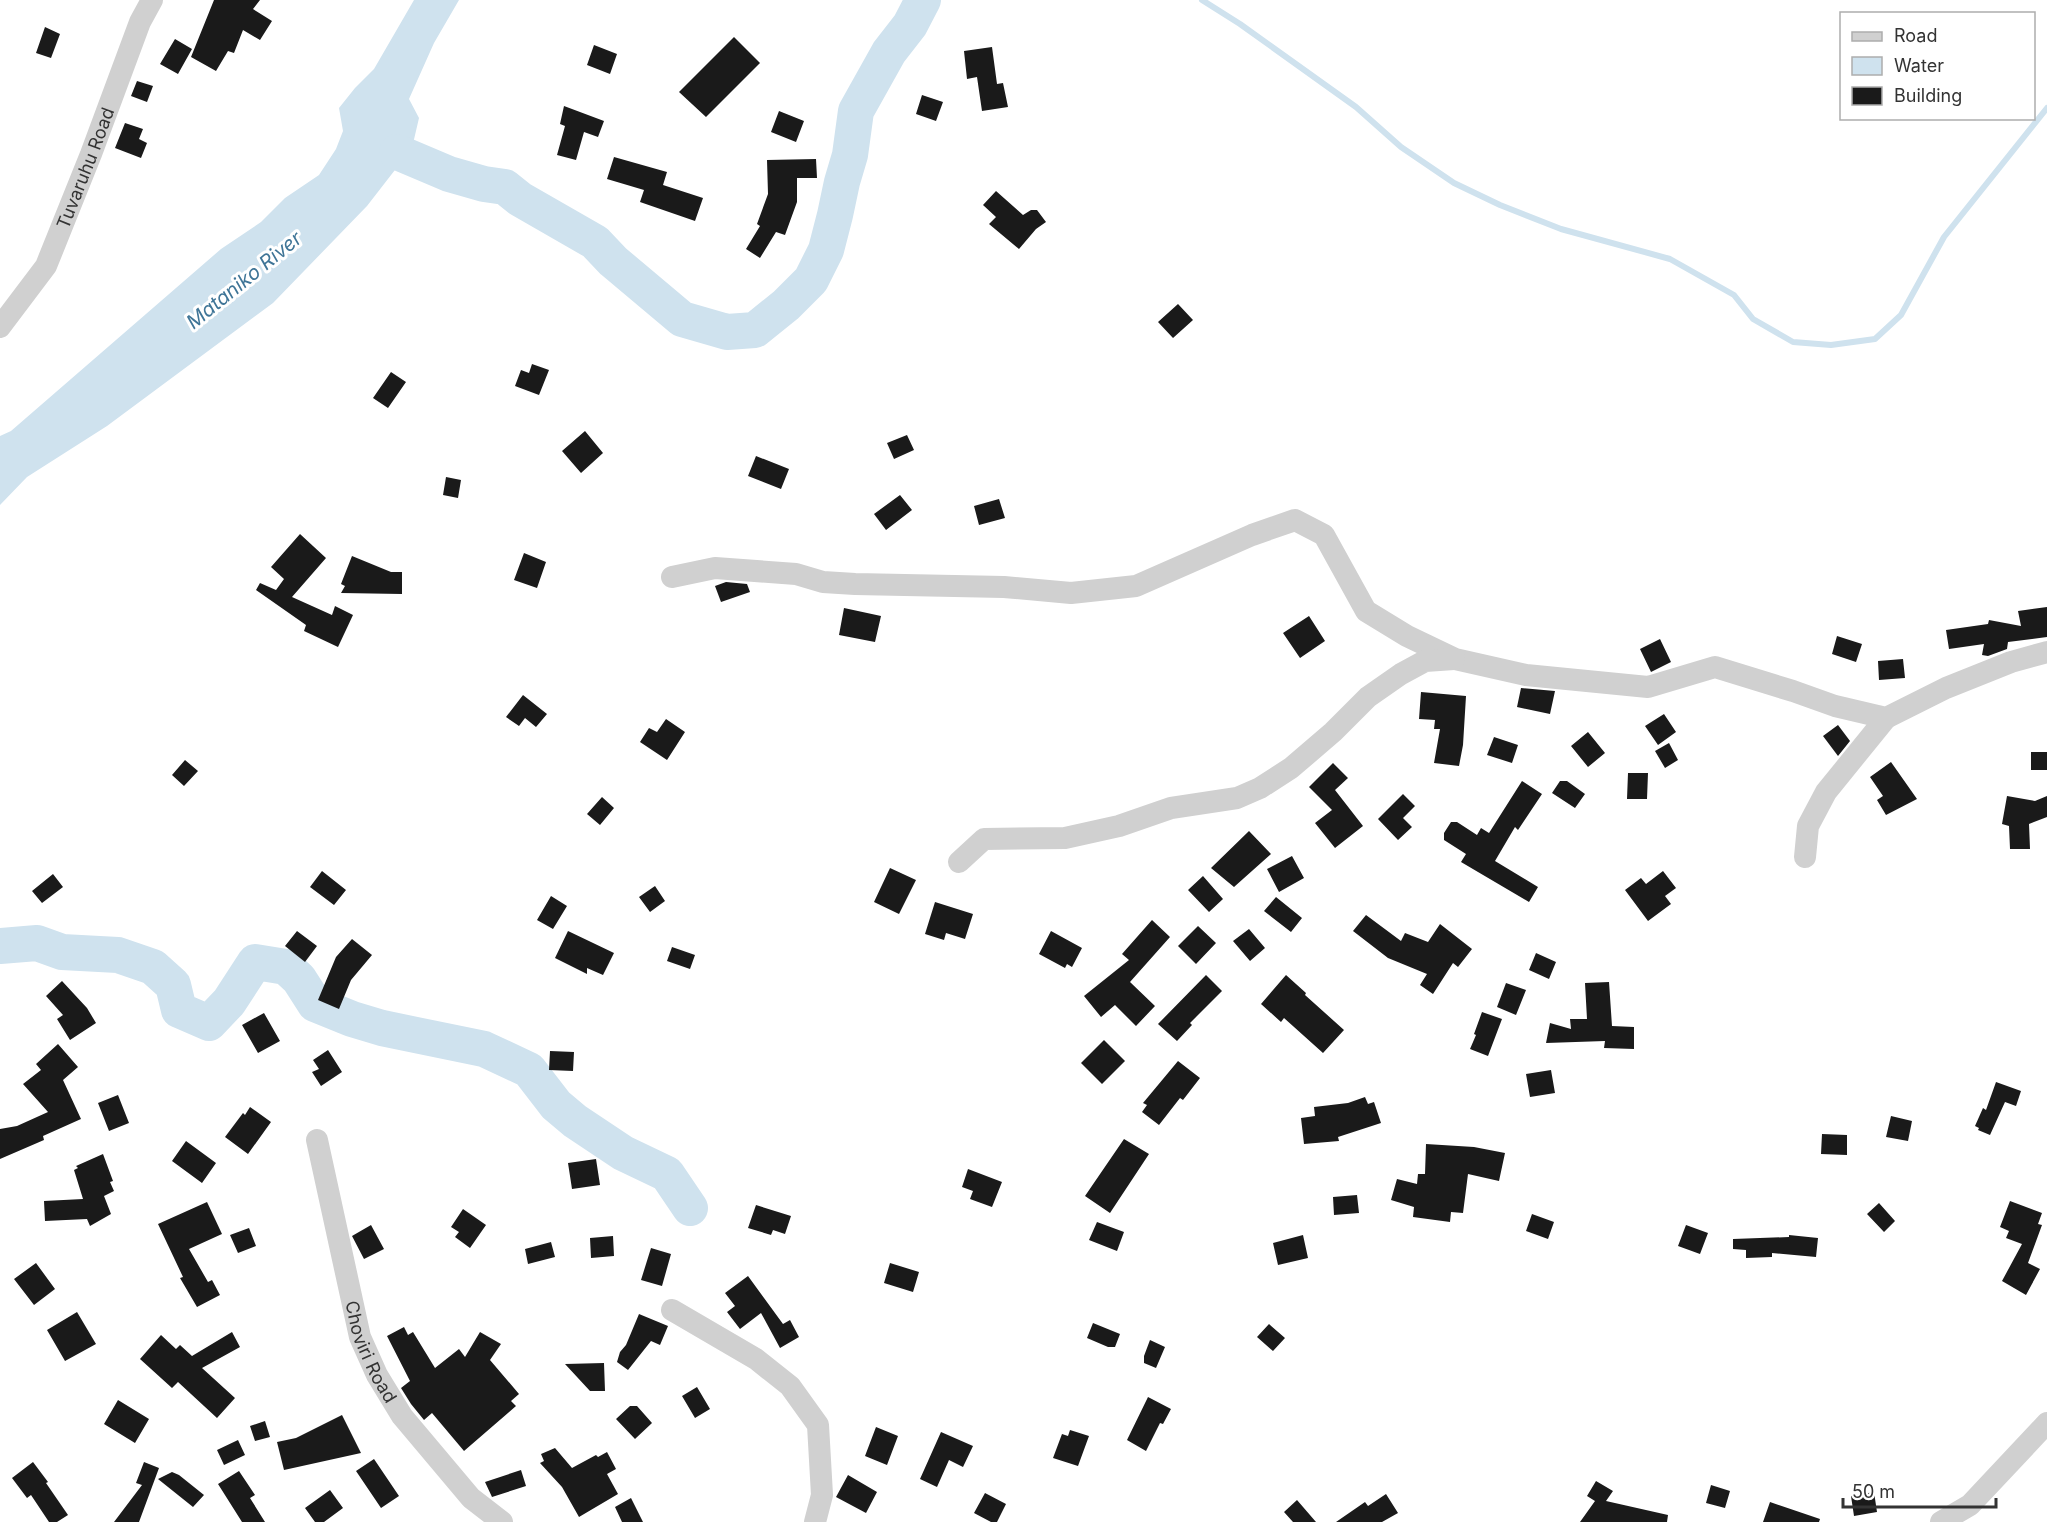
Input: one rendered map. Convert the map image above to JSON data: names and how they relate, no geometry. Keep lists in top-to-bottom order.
{
  "streets": {
    "street": ["Tuvaruhu Road", "Choviri Road"]
  },
  "water": ["Mataniko River"],
  "legend": ["Road", "Water", "Building"],
  "scale_bar": "50 m"
}
